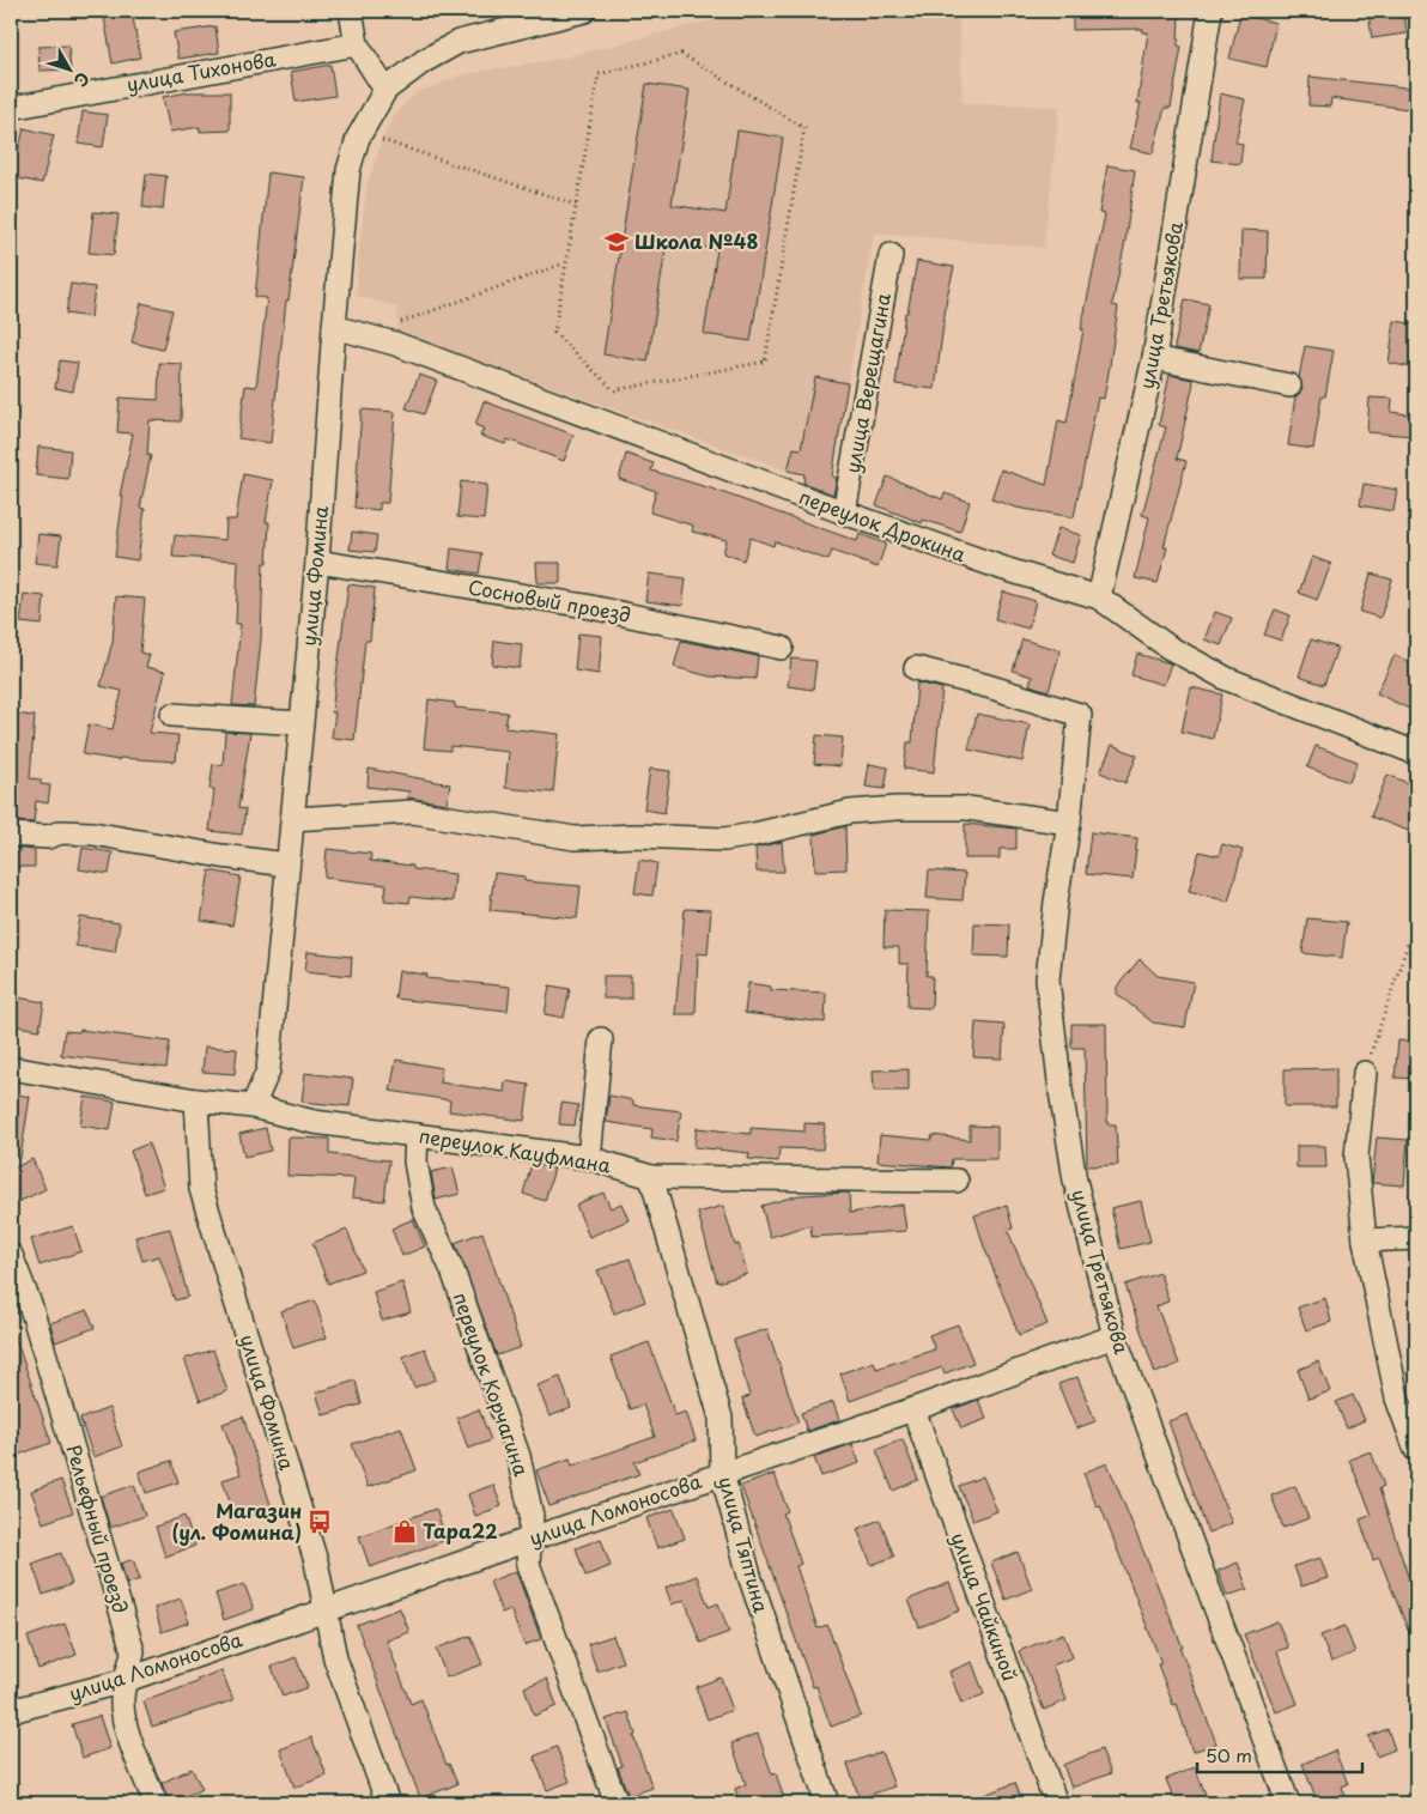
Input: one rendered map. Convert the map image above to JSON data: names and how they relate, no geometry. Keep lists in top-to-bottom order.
{
  "streets": {
    "street": [
      "улица Тихонова",
      "улица Третьякова",
      "улица Верещагина",
      "переулок Дрокина",
      "улица Фомина",
      "Сосновый проезд",
      "переулок Кауфмана",
      "переулок Корчагина",
      "улица Ломоносова",
      "Рельефный проезд",
      "улица Тяптина",
      "улица Чайкиной"
    ]
  },
  "crossings": [
    ["улица Третьякова", "переулок Дрокина"],
    ["улица Третьякова", "улица Ломоносова"],
    ["улица Верещагина", "переулок Дрокина"],
    ["переулок Дрокина", "улица Фомина"],
    ["улица Фомина", "Сосновый проезд"],
    ["улица Фомина", "переулок Кауфмана"],
    ["улица Фомина", "улица Ломоносова"],
    ["переулок Кауфмана", "переулок Корчагина"],
    ["переулок Кауфмана", "улица Тяптина"],
    ["переулок Корчагина", "улица Ломоносова"],
    ["улица Ломоносова", "Рельефный проезд"],
    ["улица Ломоносова", "улица Тяптина"],
    ["улица Ломоносова", "улица Чайкиной"]
  ],
  "places": {
    "school or university": ["Школа №48"],
    "bus stop": ["Магазин (ул. Фомина)"],
    "shop": ["Тара22"]
  },
  "scale_bar": "50 m",
  "north": "bottom right"
}
